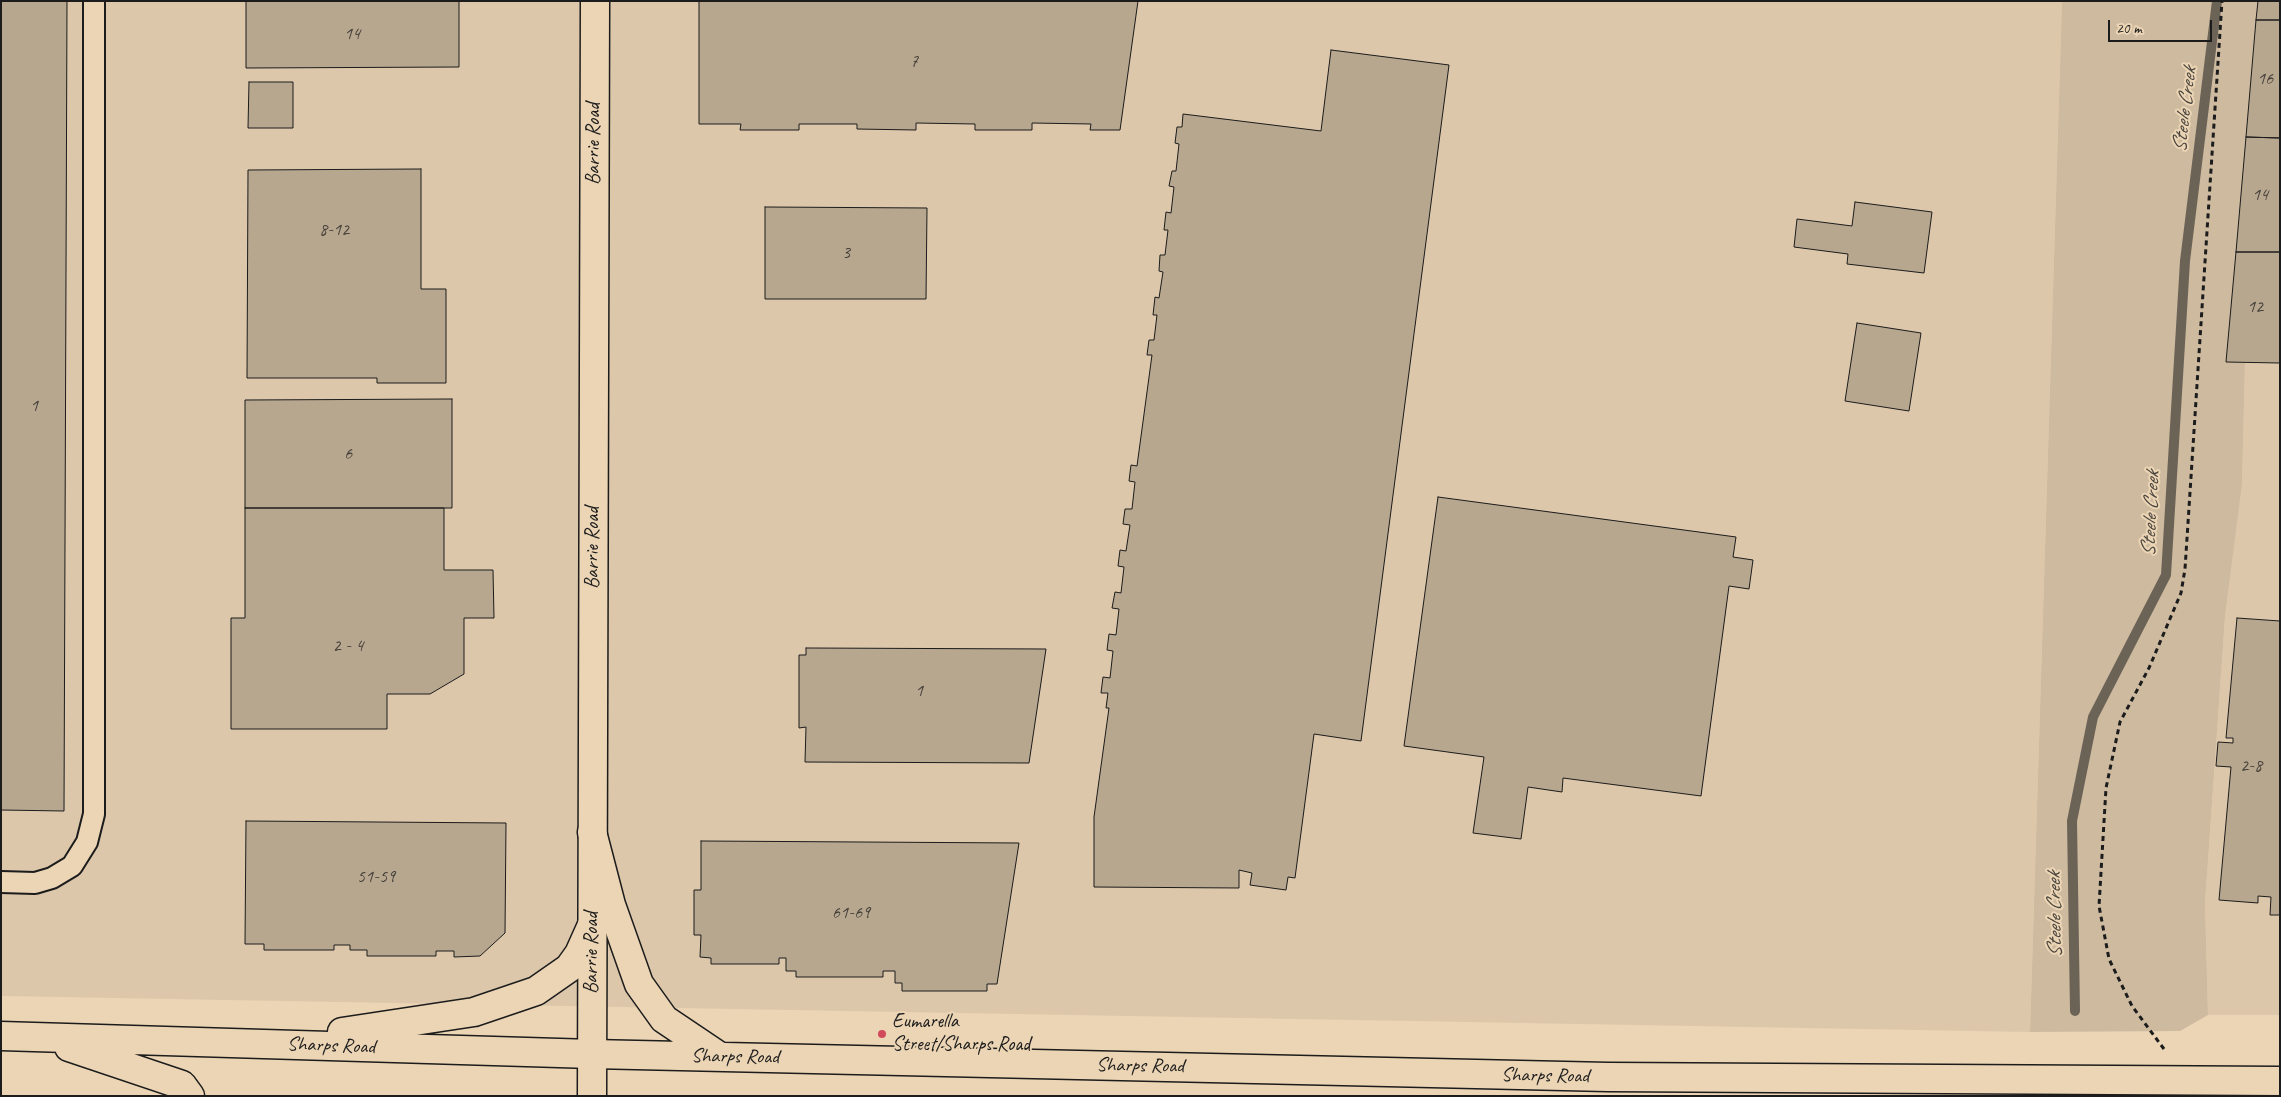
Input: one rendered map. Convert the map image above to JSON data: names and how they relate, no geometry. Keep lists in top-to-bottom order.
{
  "streets": {
    "main road": ["Barrie Road", "Sharps Road"]
  },
  "crossings": [
    ["Barrie Road", "Sharps Road"]
  ],
  "water": ["Steele Creek"],
  "places": ["Eumarella Street/Sharps Road"],
  "house_numbers": [
    "14",
    "7",
    "16",
    "14",
    "8-12",
    "3",
    "12",
    "1",
    "6",
    "2 - 4",
    "1",
    "2-8",
    "51-59",
    "61-69"
  ],
  "scale_bar": "20 m"
}
